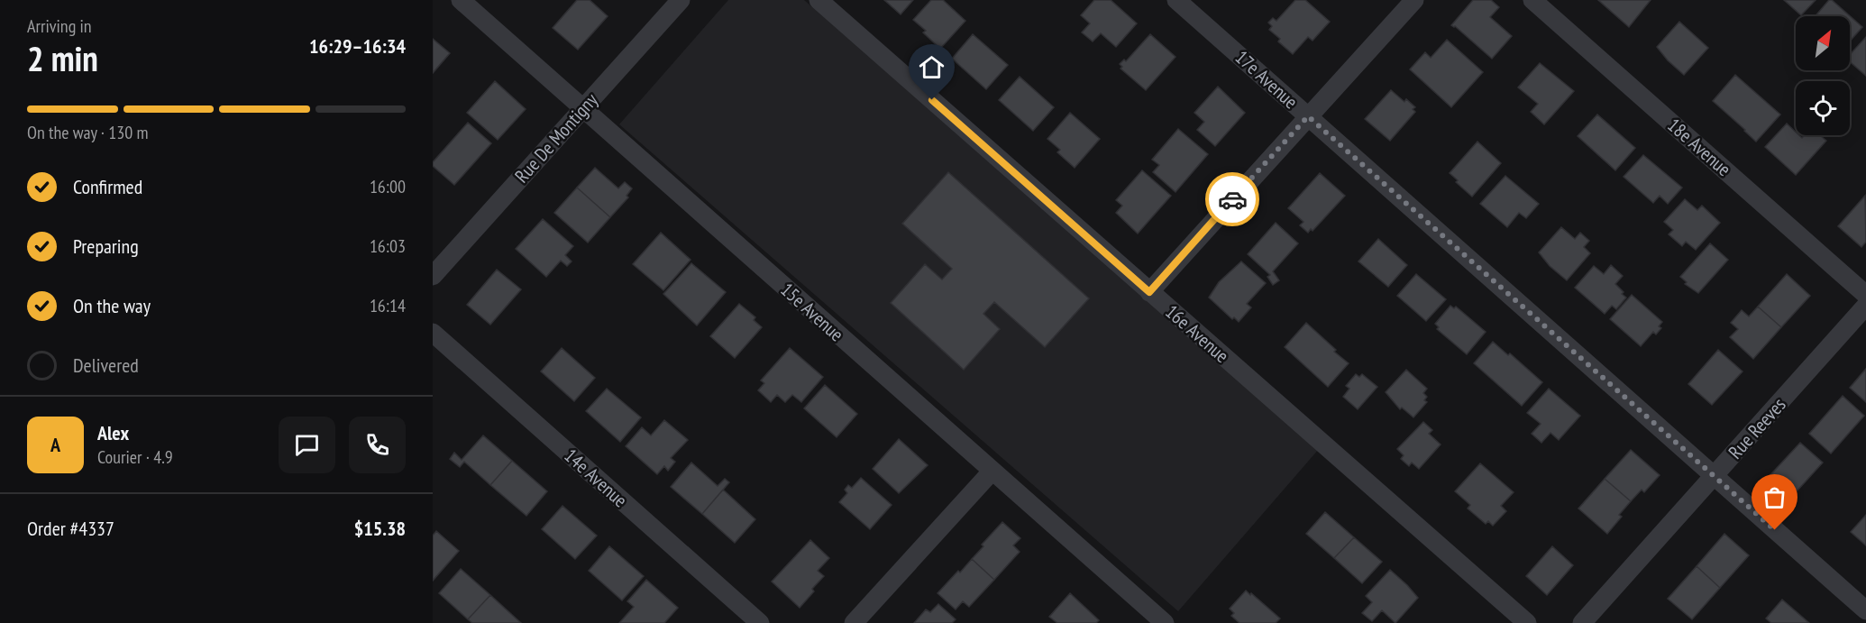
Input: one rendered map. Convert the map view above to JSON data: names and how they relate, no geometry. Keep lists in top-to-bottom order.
{
  "streets": {
    "street": [
      "17e Avenue",
      "Rue De Montigny",
      "18e Avenue",
      "15e Avenue",
      "16e Avenue",
      "Rue Reeves",
      "14e Avenue"
    ]
  },
  "crossings": [
    ["17e Avenue", "Rue Reeves"],
    ["Rue De Montigny", "15e Avenue"]
  ],
  "north": "top right",
  "page": {
    "heading": ["2 min", "Arriving in", "16:29–16:34"],
    "panel": [
      "Alex",
      "Courier · 4.9",
      "Order #4337",
      "$15.38"
    ],
    "bar": "On the way · 130 m",
    "list": [
      ["Confirmed", "16:00"],
      ["Preparing", "16:03"],
      ["On the way", "16:14"],
      "Delivered"
    ],
    "round": "A"
  }
}
